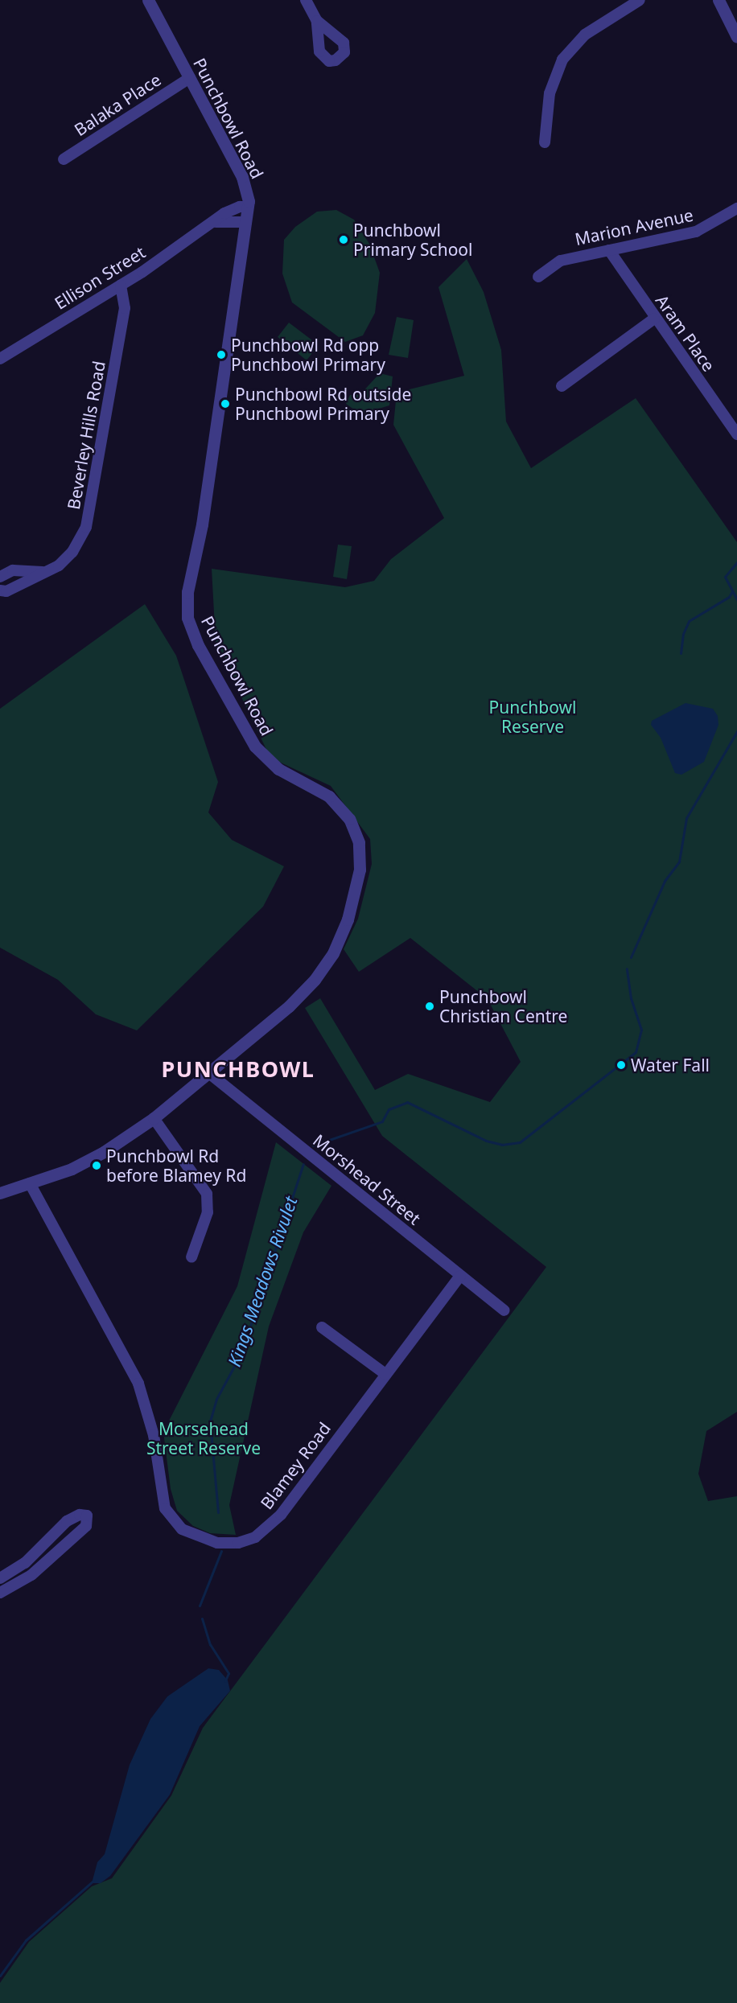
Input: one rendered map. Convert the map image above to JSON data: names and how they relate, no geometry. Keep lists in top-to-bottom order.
{
  "streets": {
    "street": [
      "Balaka Place",
      "Punchbowl Road",
      "Marion Avenue",
      "Ellison Street",
      "Aram Place",
      "Beverley Hills Road",
      "Morshead Street",
      "Blamey Road"
    ]
  },
  "crossings": [
    ["Balaka Place", "Punchbowl Road"],
    ["Punchbowl Road", "Ellison Street"],
    ["Punchbowl Road", "Morshead Street"],
    ["Punchbowl Road", "Blamey Road"],
    ["Marion Avenue", "Aram Place"],
    ["Ellison Street", "Beverley Hills Road"],
    ["Morshead Street", "Blamey Road"]
  ],
  "districts": ["PUNCHBOWL"],
  "water": ["Kings Meadows Rivulet"],
  "parks": ["Punchbowl Reserve", "Morsehead Street Reserve"],
  "places": [
    "Punchbowl Primary School",
    "Punchbowl Rd opp Punchbowl Primary",
    "Punchbowl Rd outside Punchbowl Primary",
    "Punchbowl Christian Centre",
    "Water Fall",
    "Punchbowl Rd before Blamey Rd"
  ]
}
